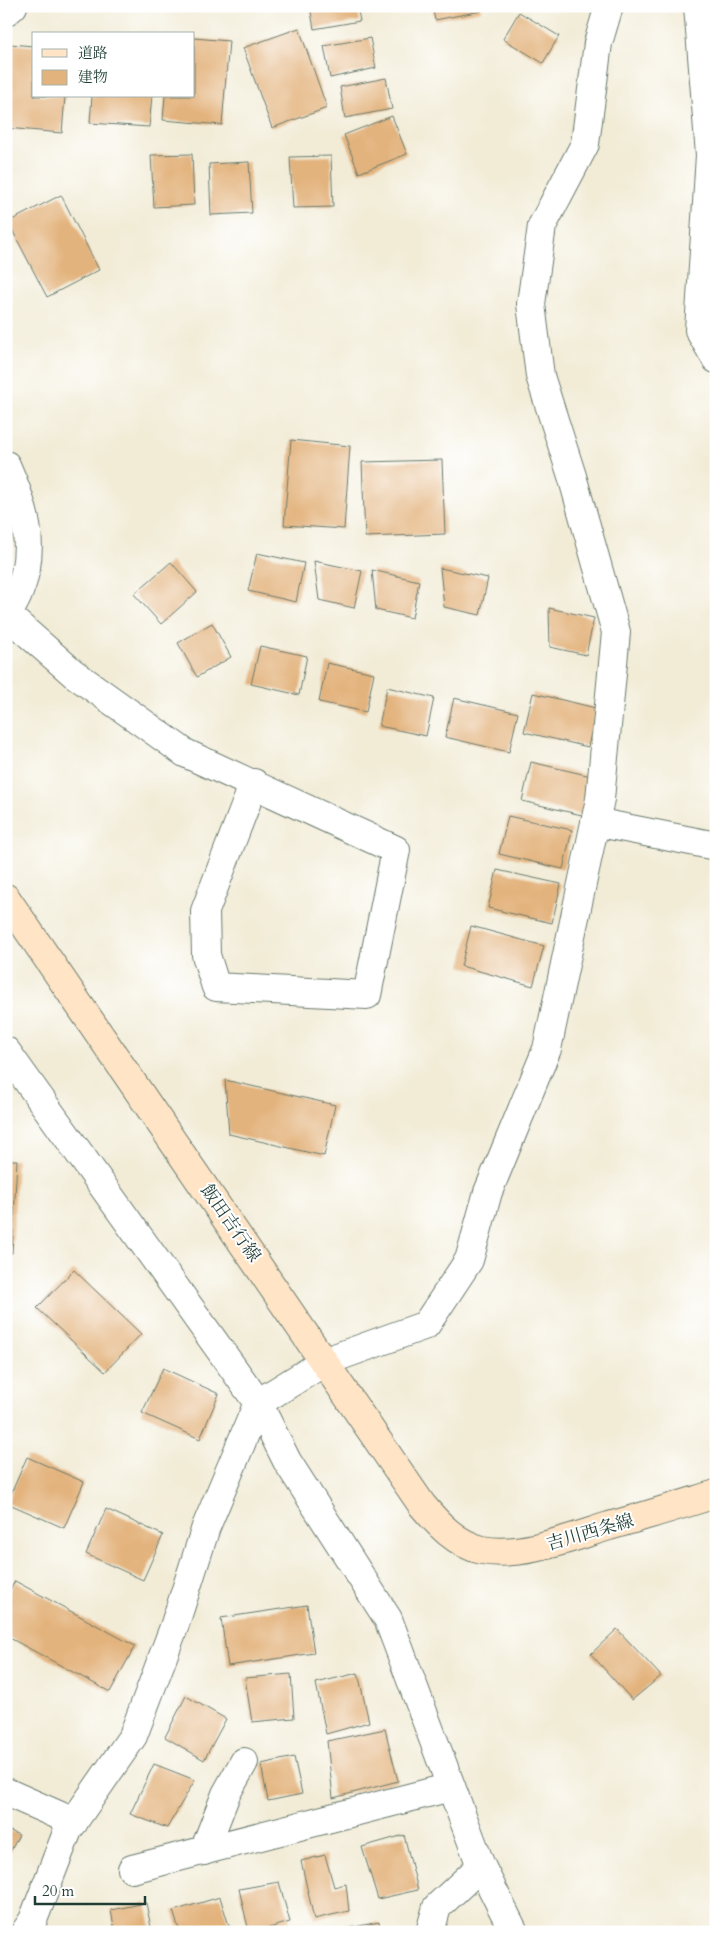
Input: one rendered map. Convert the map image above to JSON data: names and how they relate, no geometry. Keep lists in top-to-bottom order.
{
  "streets": {
    "main road": ["飯田吉行線", "吉川西条線"]
  },
  "crossings": [
    ["飯田吉行線", "吉川西条線"]
  ],
  "legend": ["道路", "建物"],
  "scale_bar": "20 m"
}
